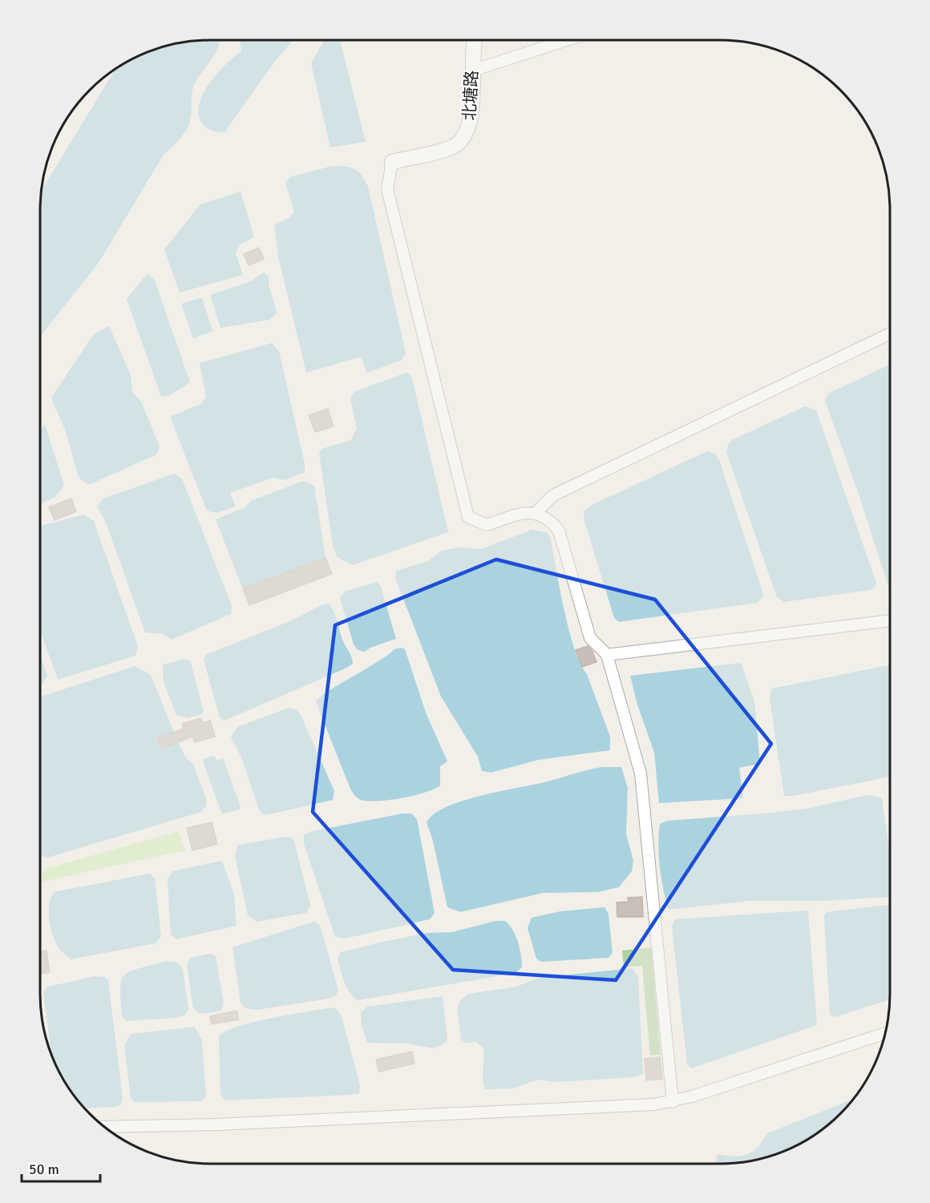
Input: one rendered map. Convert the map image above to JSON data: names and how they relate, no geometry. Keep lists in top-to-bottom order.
{
  "streets": {
    "street": ["北塘路"]
  },
  "scale_bar": "50 m"
}
